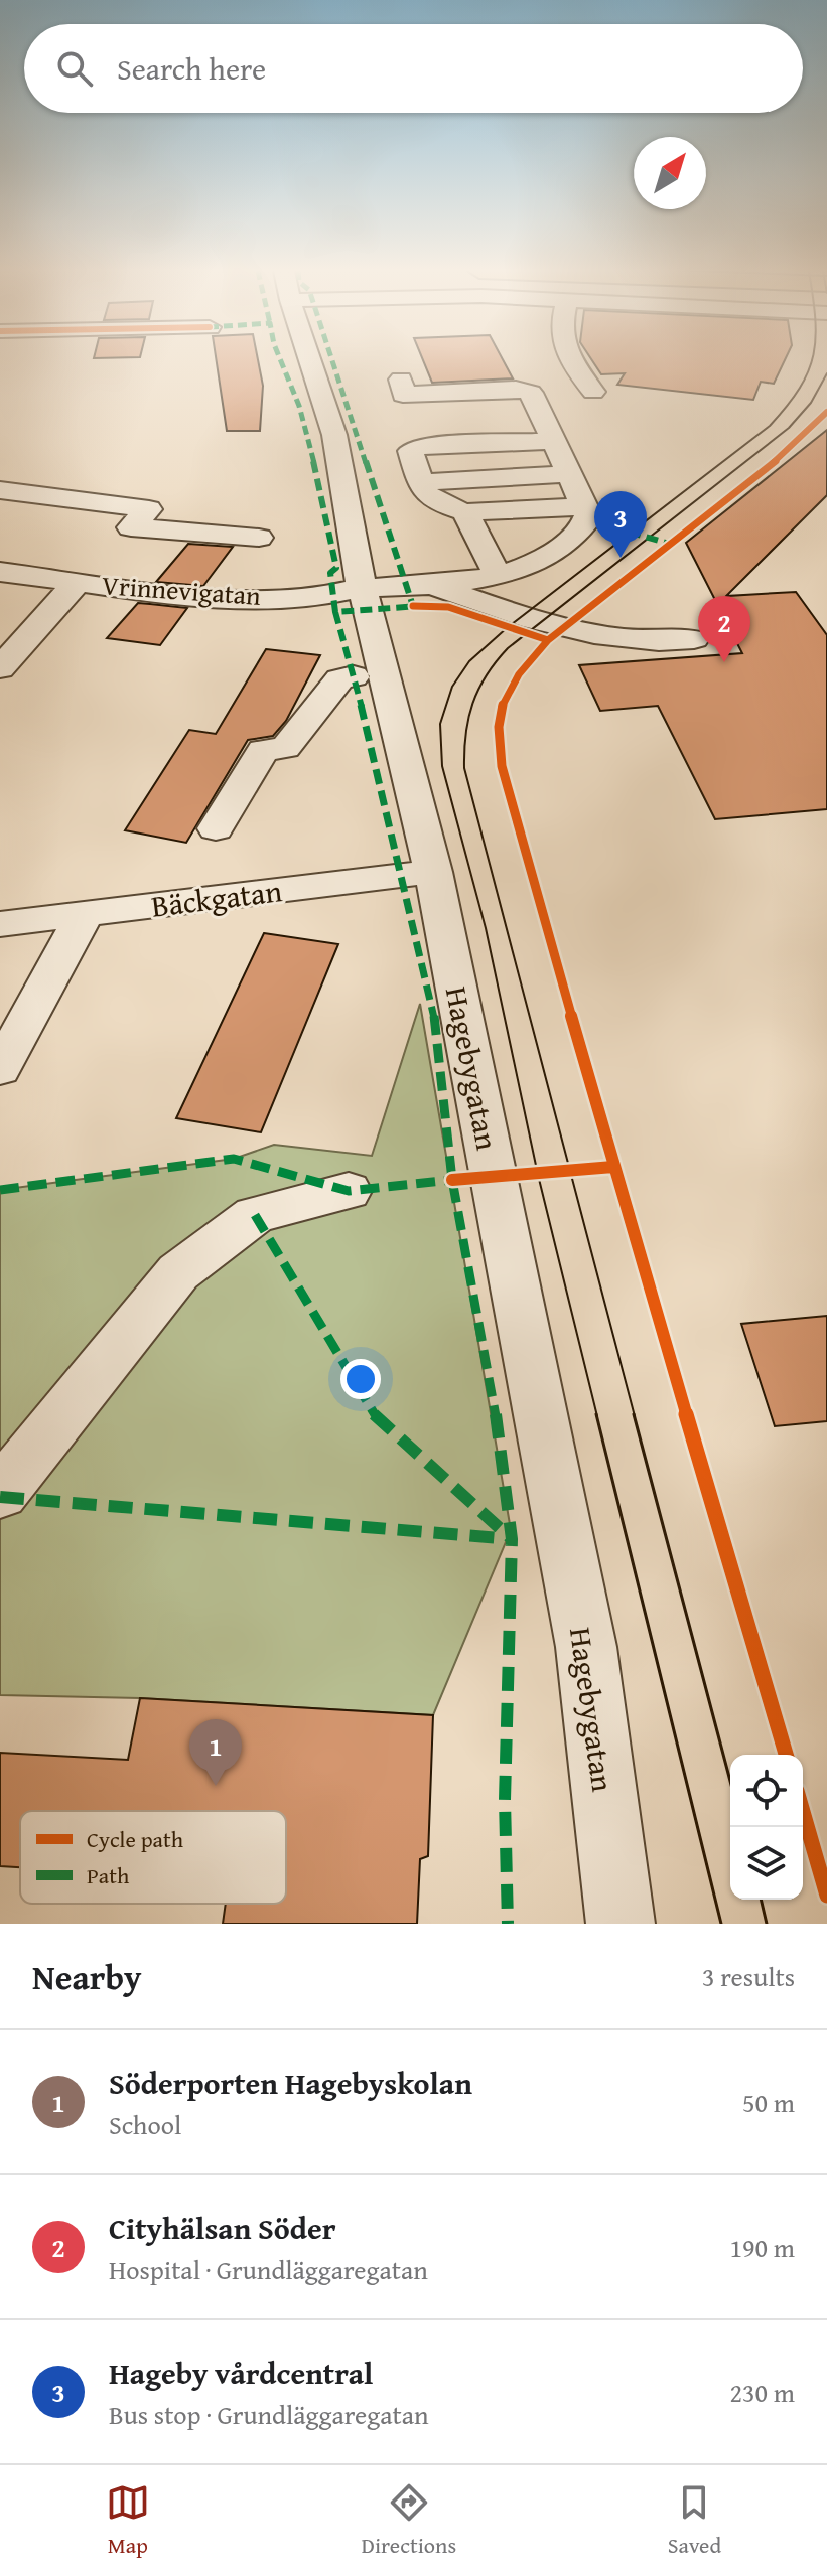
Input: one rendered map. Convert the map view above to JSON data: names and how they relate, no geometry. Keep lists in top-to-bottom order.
{
  "streets": {
    "street": ["Vrinnevigatan", "Bäckgatan", "Hagebygatan"]
  },
  "crossings": [
    ["Vrinnevigatan", "Hagebygatan"],
    ["Bäckgatan", "Hagebygatan"]
  ],
  "legend": ["Cycle path", "Path"],
  "north": "top right",
  "page": {
    "search": "Search here",
    "pins": ["3", "2", "1"],
    "heading": ["Nearby", "3 results"],
    "list": [
      {
        "mark": "1",
        "name": "Söderporten Hagebyskolan",
        "note": "School",
        "value": "50 m"
      },
      {
        "mark": "2",
        "name": "Cityhälsan Söder",
        "note": "Hospital · Grundläggaregatan",
        "value": "190 m"
      },
      {
        "mark": "3",
        "name": "Hageby vårdcentral",
        "note": "Bus stop · Grundläggaregatan",
        "value": "230 m"
      }
    ],
    "nav": ["Map", "Directions", "Saved"]
  }
}
